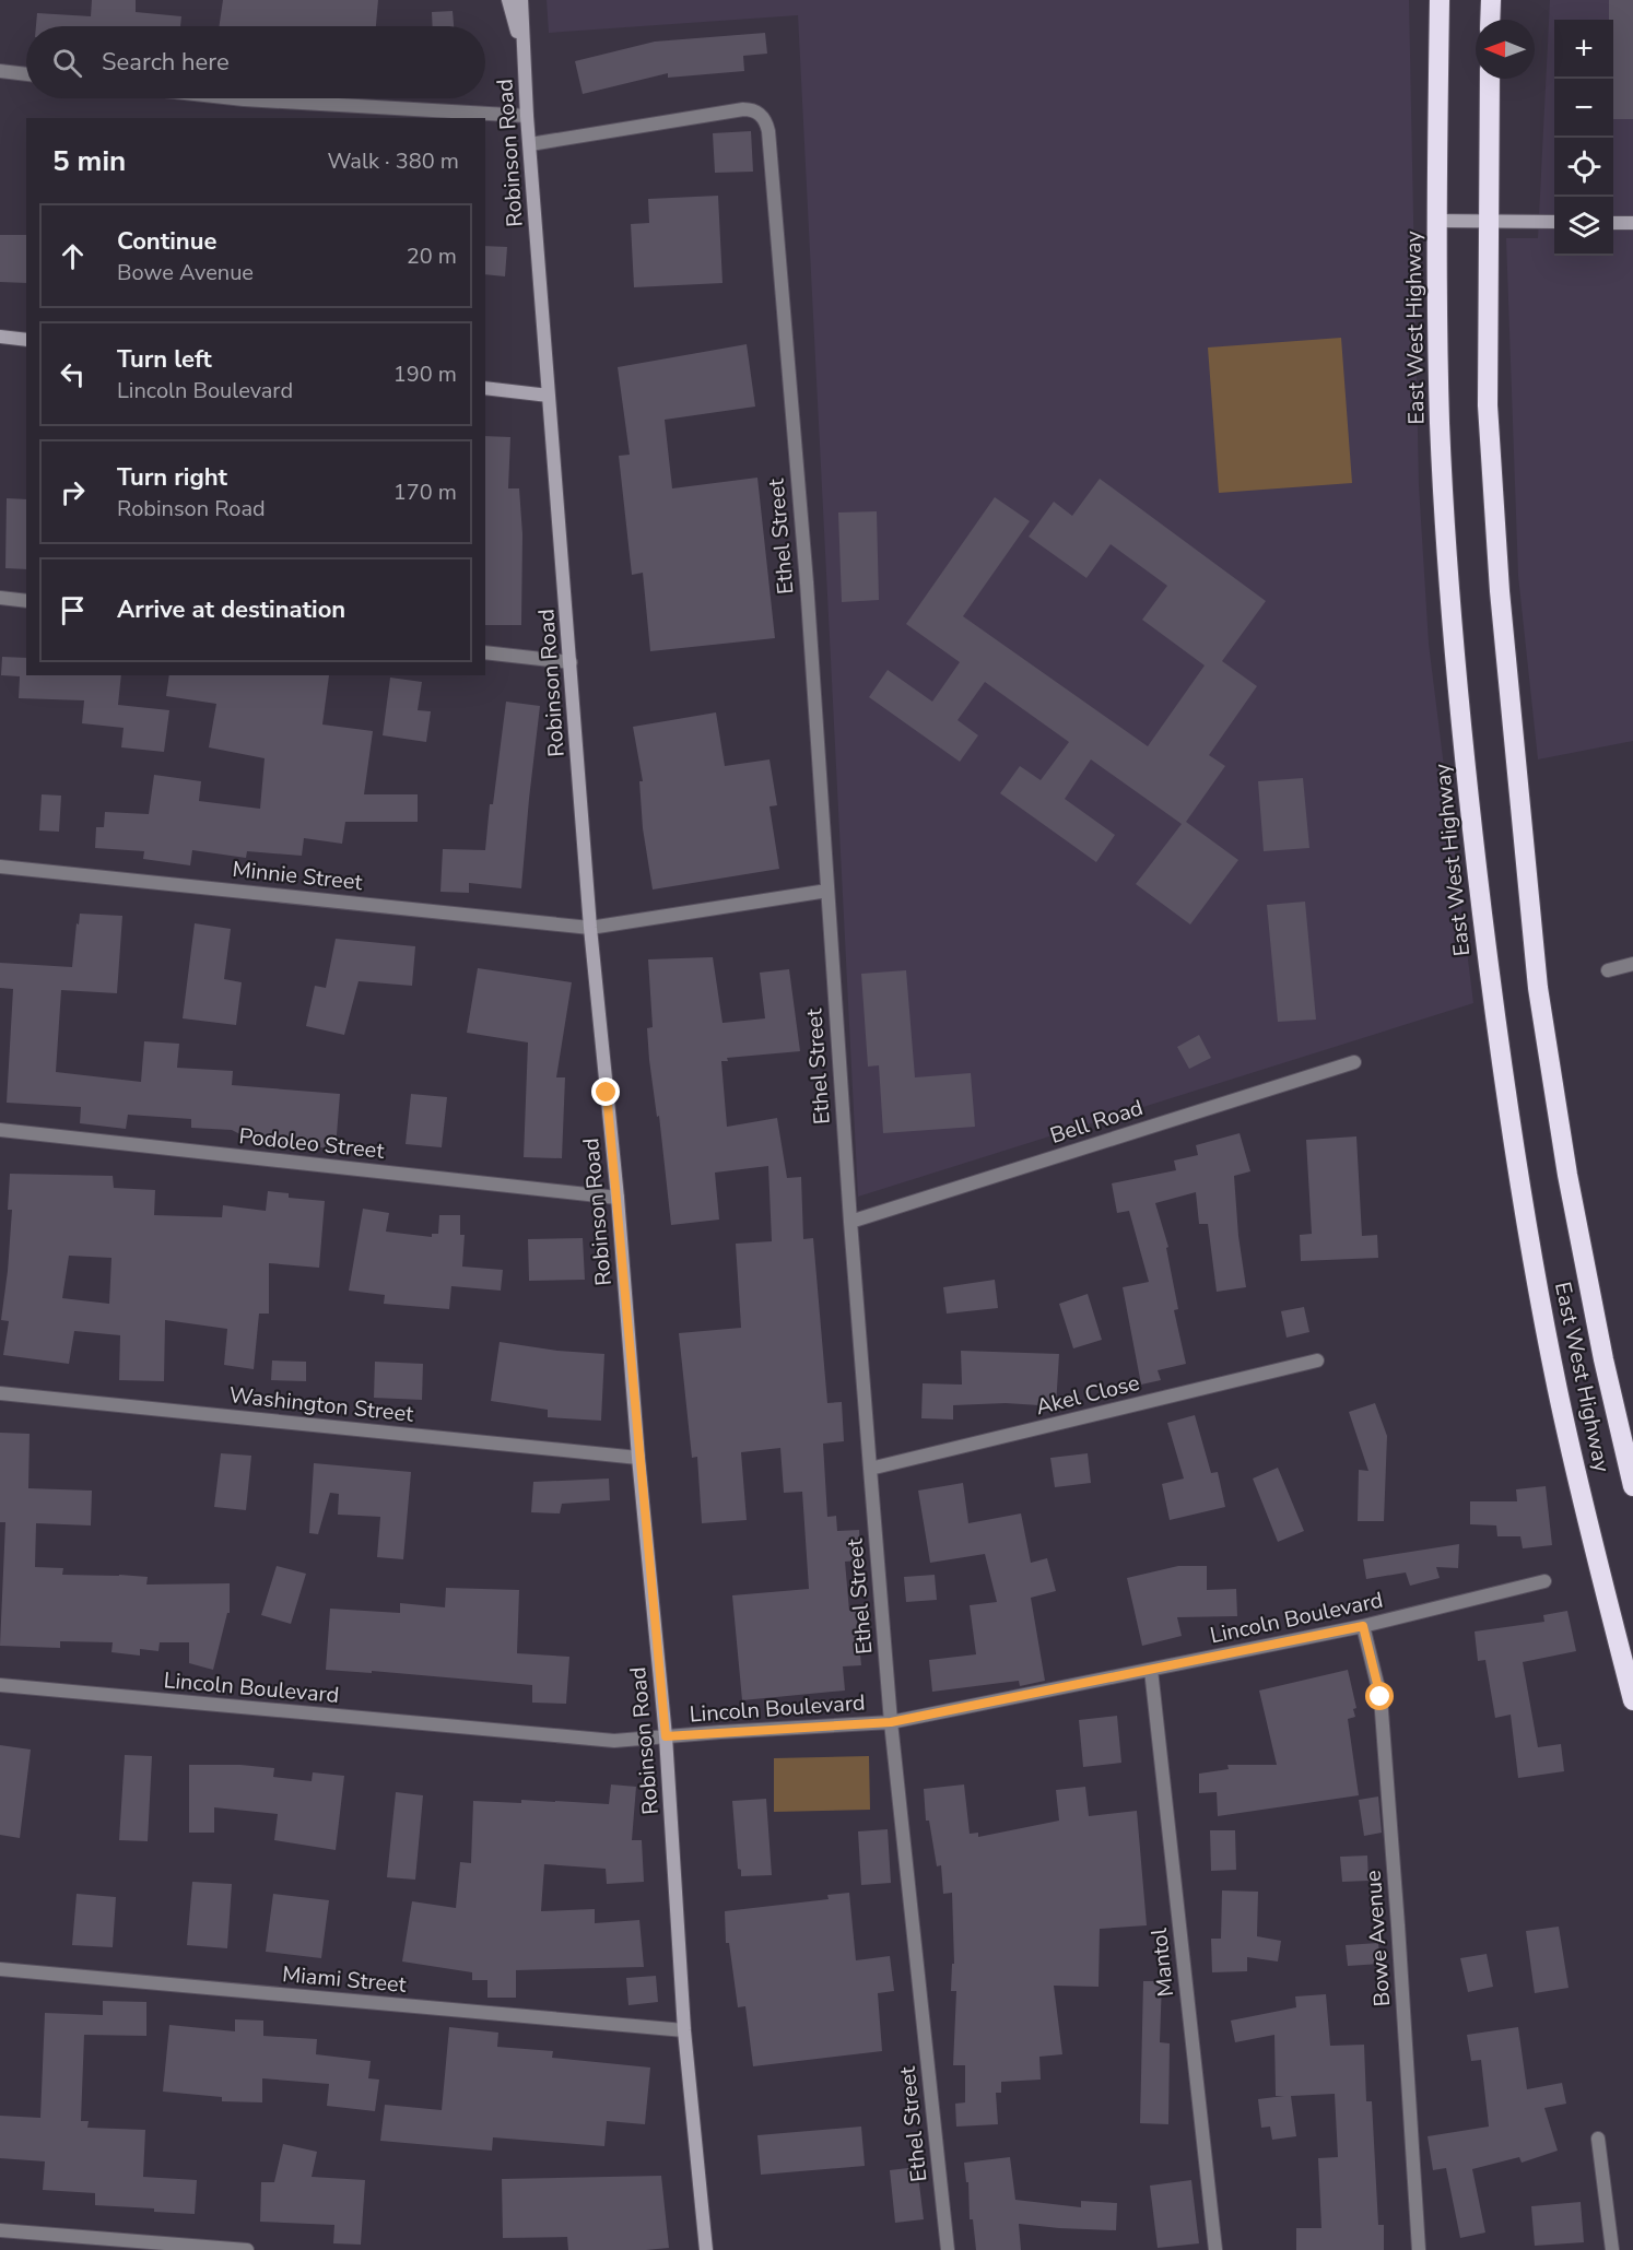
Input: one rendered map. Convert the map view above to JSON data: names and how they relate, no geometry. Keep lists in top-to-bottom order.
{
  "streets": {
    "highway": ["East West Highway"],
    "main road": ["Robinson Road"],
    "street": [
      "Ethel Street",
      "Minnie Street",
      "Bell Road",
      "Podoleo Street",
      "Akel Close",
      "Washington Street",
      "Lincoln Boulevard",
      "Bowe Avenue",
      "Mantol",
      "Miami Street"
    ]
  },
  "crossings": [
    ["Robinson Road", "Ethel Street"],
    ["Robinson Road", "Minnie Street"],
    ["Robinson Road", "Podoleo Street"],
    ["Robinson Road", "Washington Street"],
    ["Robinson Road", "Lincoln Boulevard"],
    ["Robinson Road", "Miami Street"],
    ["Ethel Street", "Minnie Street"],
    ["Ethel Street", "Bell Road"],
    ["Ethel Street", "Akel Close"],
    ["Ethel Street", "Lincoln Boulevard"],
    ["Lincoln Boulevard", "Bowe Avenue"],
    ["Lincoln Boulevard", "Mantol"]
  ],
  "north": "left",
  "page": {
    "map_buttons": ["+", "−"],
    "search": "Search here",
    "heading": ["5 min", "Walk · 380 m"],
    "list": [
      ["Continue", "Bowe Avenue", "20 m"],
      ["Turn left", "Lincoln Boulevard", "190 m"],
      ["Turn right", "Robinson Road", "170 m"],
      "Arrive at destination"
    ]
  }
}
